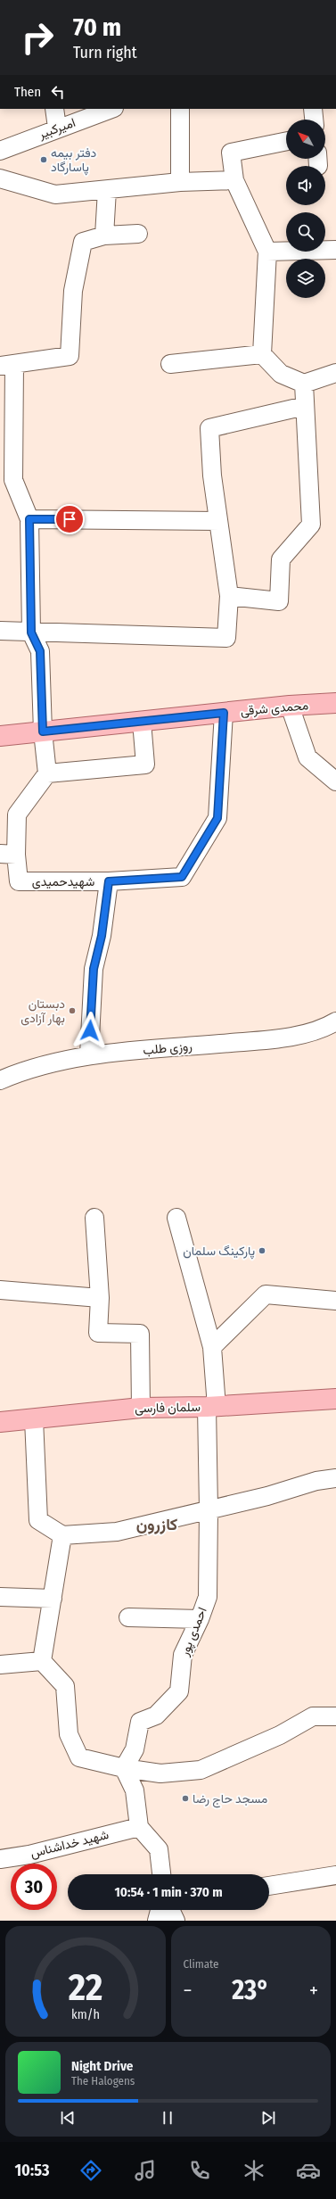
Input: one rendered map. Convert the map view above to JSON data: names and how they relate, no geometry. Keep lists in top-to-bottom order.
{
  "streets": {
    "main road": ["محمدی شرقی", "سلمان فارسی"],
    "street": [
      "امیرکبیر",
      "شهیدحمیدی",
      "روزی طلب",
      "احمدی پور",
      "شهید خداشناس"
    ]
  },
  "crossings": [
    ["سلمان فارسی", "احمدی پور"]
  ],
  "districts": ["کازرون"],
  "places": [
    "دفتر بیمه پاسارگاد",
    "دبستان بهار آزادی",
    "پارکینگ سلمان",
    "مسجد حاج رضا"
  ],
  "north": "top left",
  "page": {
    "turn": ["70 m", "Turn right"],
    "then": "Then",
    "limit": "30",
    "trip": "10:54 · 1 min · 370 m",
    "tile": "Climate",
    "heat": ["−", "23°", "+"],
    "song": ["Night Drive", "The Halogens"],
    "tabs": "10:53",
    "gauge": ["22", "km/h"]
  }
}
